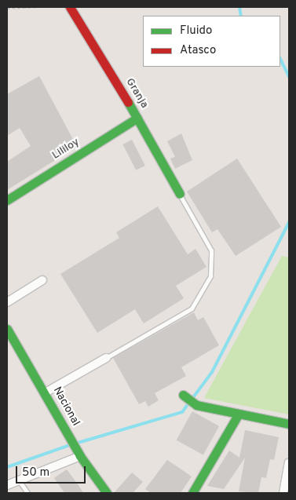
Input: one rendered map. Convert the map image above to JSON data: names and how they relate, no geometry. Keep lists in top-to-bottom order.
{
  "streets": {
    "street": ["Granja", "Lililoy", "Nacional"]
  },
  "crossings": [
    ["Granja", "Lililoy"]
  ],
  "legend": ["Fluido", "Atasco"],
  "scale_bar": "50 m"
}
